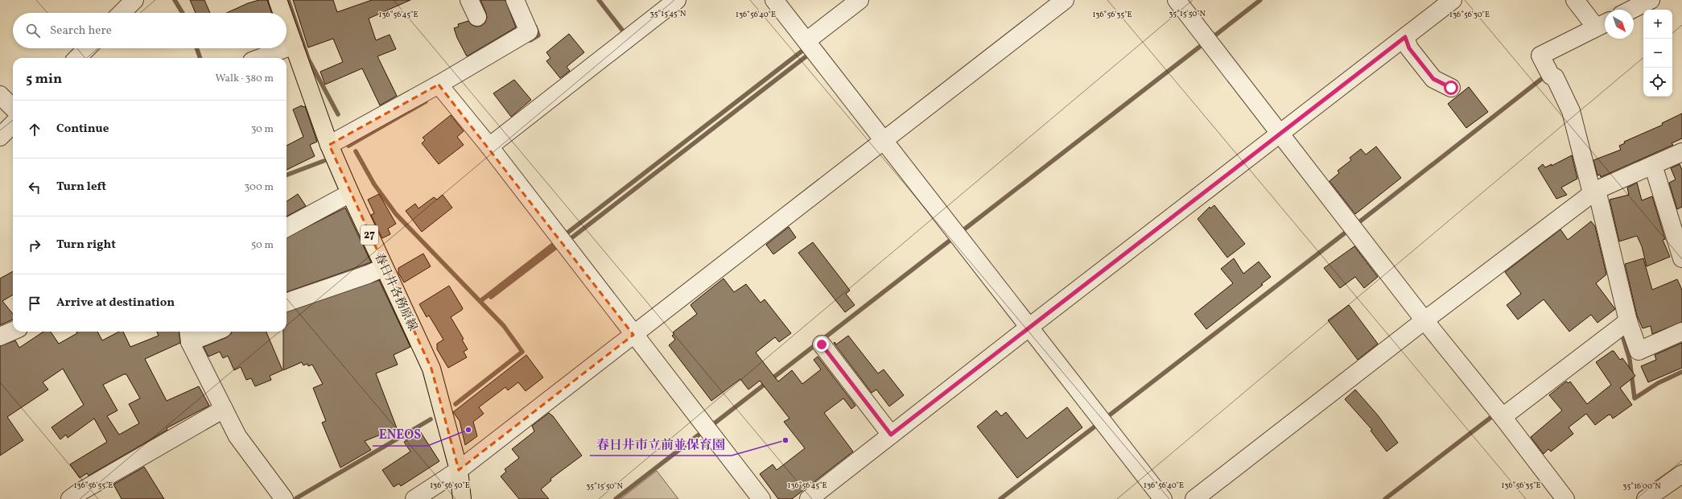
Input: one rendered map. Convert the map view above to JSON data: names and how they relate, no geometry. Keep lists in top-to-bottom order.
{
  "streets": {
    "main road": ["27", "春日井各務原線"]
  },
  "places": ["ENEOS", "春日井市立前並保育園"],
  "north": "bottom right",
  "page": {
    "map_buttons": ["+", "−"],
    "search": "Search here",
    "heading": ["5 min", "Walk · 380 m"],
    "list": [
      ["Continue", "30 m"],
      ["Turn left", "300 m"],
      ["Turn right", "50 m"],
      "Arrive at destination"
    ]
  },
  "coordinates": [
    "35°15'45\"N",
    "35°15'50\"N",
    "136°56'30\"E",
    "136°56'45\"E",
    "136°56'40\"E",
    "136°56'35\"E",
    "136°56'55\"E",
    "136°56'50\"E",
    "35°16'00\"N"
  ]
}
